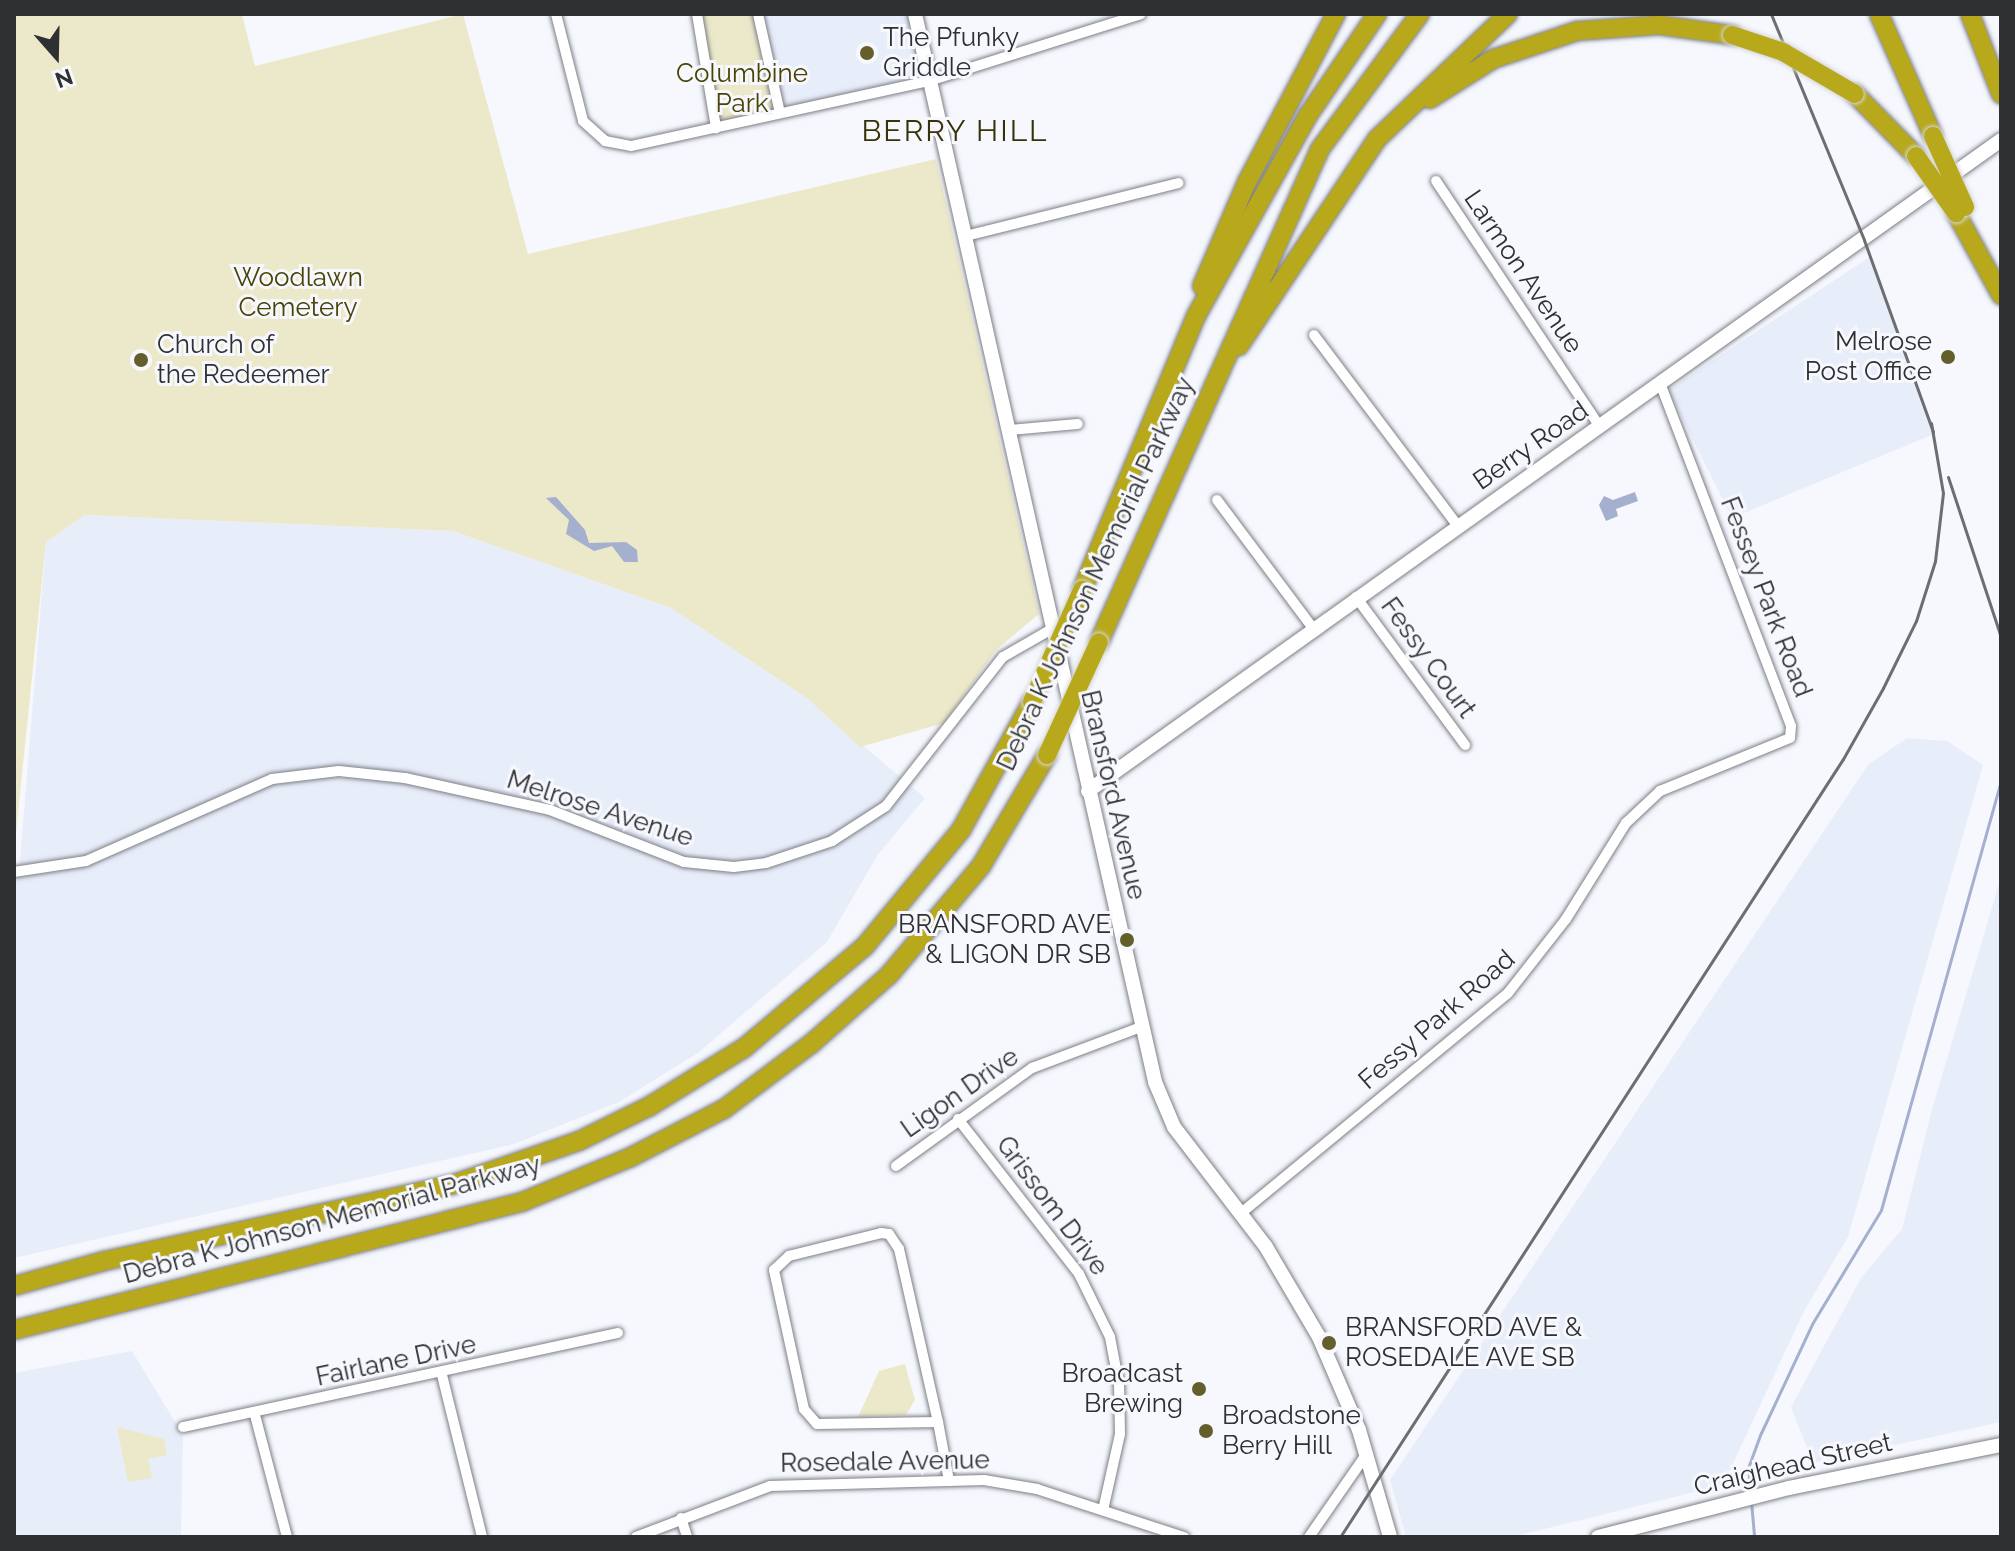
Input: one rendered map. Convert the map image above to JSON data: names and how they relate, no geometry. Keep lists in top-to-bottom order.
{
  "streets": {
    "highway": ["Debra K Johnson Memorial Parkway"],
    "main road": ["Berry Road", "Bransford Avenue", "Craighead Street"],
    "street": [
      "Larmon Avenue",
      "Fessey Park Road",
      "Fessy Court",
      "Melrose Avenue",
      "Fessy Park Road",
      "Ligon Drive",
      "Grissom Drive",
      "Fairlane Drive",
      "Rosedale Avenue"
    ]
  },
  "crossings": [
    ["Larmon Avenue", "Berry Road"],
    ["Berry Road", "Fessey Park Road"],
    ["Berry Road", "Fessy Court"],
    ["Berry Road", "Bransford Avenue"],
    ["Fessey Park Road", "Fessy Park Road"],
    ["Bransford Avenue", "Melrose Avenue"],
    ["Bransford Avenue", "Fessy Park Road"],
    ["Bransford Avenue", "Ligon Drive"],
    ["Ligon Drive", "Grissom Drive"],
    ["Grissom Drive", "Rosedale Avenue"]
  ],
  "districts": ["BERRY HILL"],
  "parks": ["Columbine Park", "Woodlawn Cemetery"],
  "places": [
    "The Pfunky Griddle",
    "Melrose Post Office",
    "Church of the Redeemer",
    "BRANSFORD AVE & LIGON DR SB",
    "BRANSFORD AVE & ROSEDALE AVE SB",
    "Broadcast Brewing",
    "Broadstone Berry Hill"
  ],
  "north": "bottom"
}
